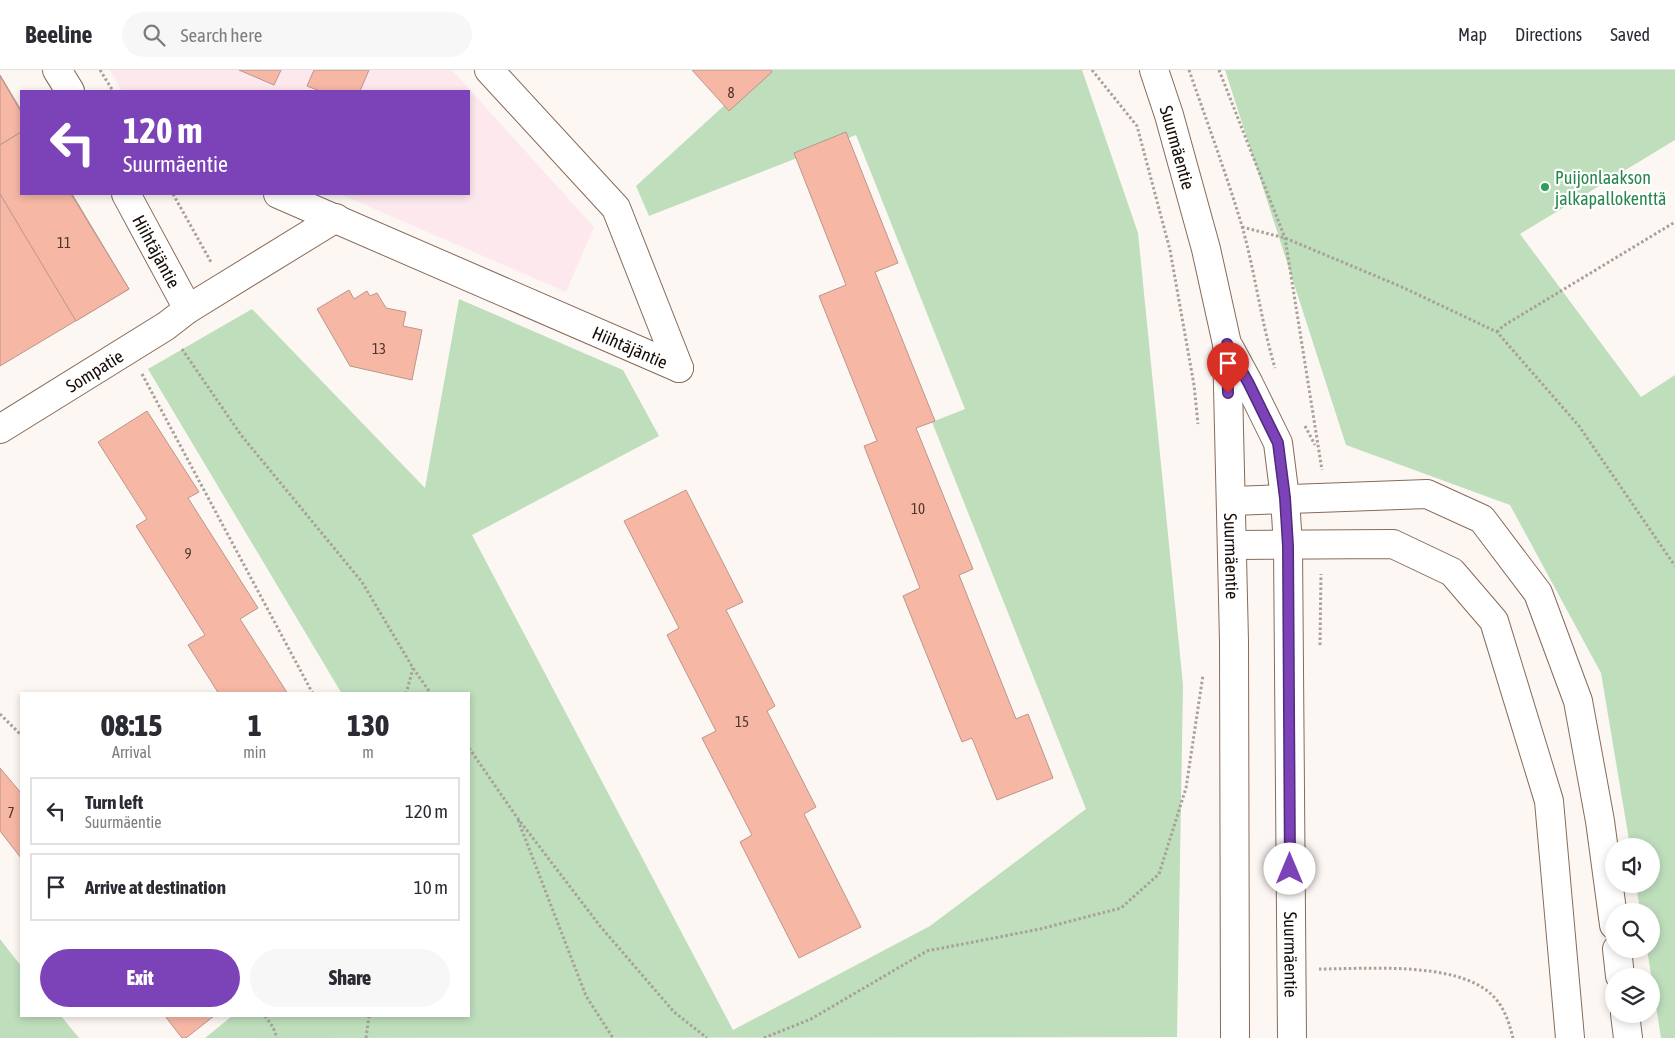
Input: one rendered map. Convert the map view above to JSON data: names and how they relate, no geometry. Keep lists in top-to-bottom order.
{
  "streets": {
    "main road": ["Suurmäentie", "Hiihtäjäntie", "Sompatie"]
  },
  "crossings": [
    ["Hiihtäjäntie", "Sompatie"]
  ],
  "places": ["Puijonlaakson jalkapallokenttä"],
  "house_numbers": [
    "8",
    "11",
    "13",
    "10",
    "9",
    "15",
    "7"
  ],
  "page": {
    "header": "Beeline",
    "search": "Search here",
    "nav": ["Map", "Directions", "Saved"],
    "turn": ["120 m", "Suurmäentie"],
    "eta": [
      "08:15",
      "Arrival",
      "1",
      "min",
      "130",
      "m"
    ],
    "list": [
      {
        "name": "Turn left",
        "note": "Suurmäentie",
        "value": "120 m"
      },
      {
        "name": "Arrive at destination",
        "value": "10 m"
      }
    ],
    "buttons": ["Exit", "Share"]
  }
}
